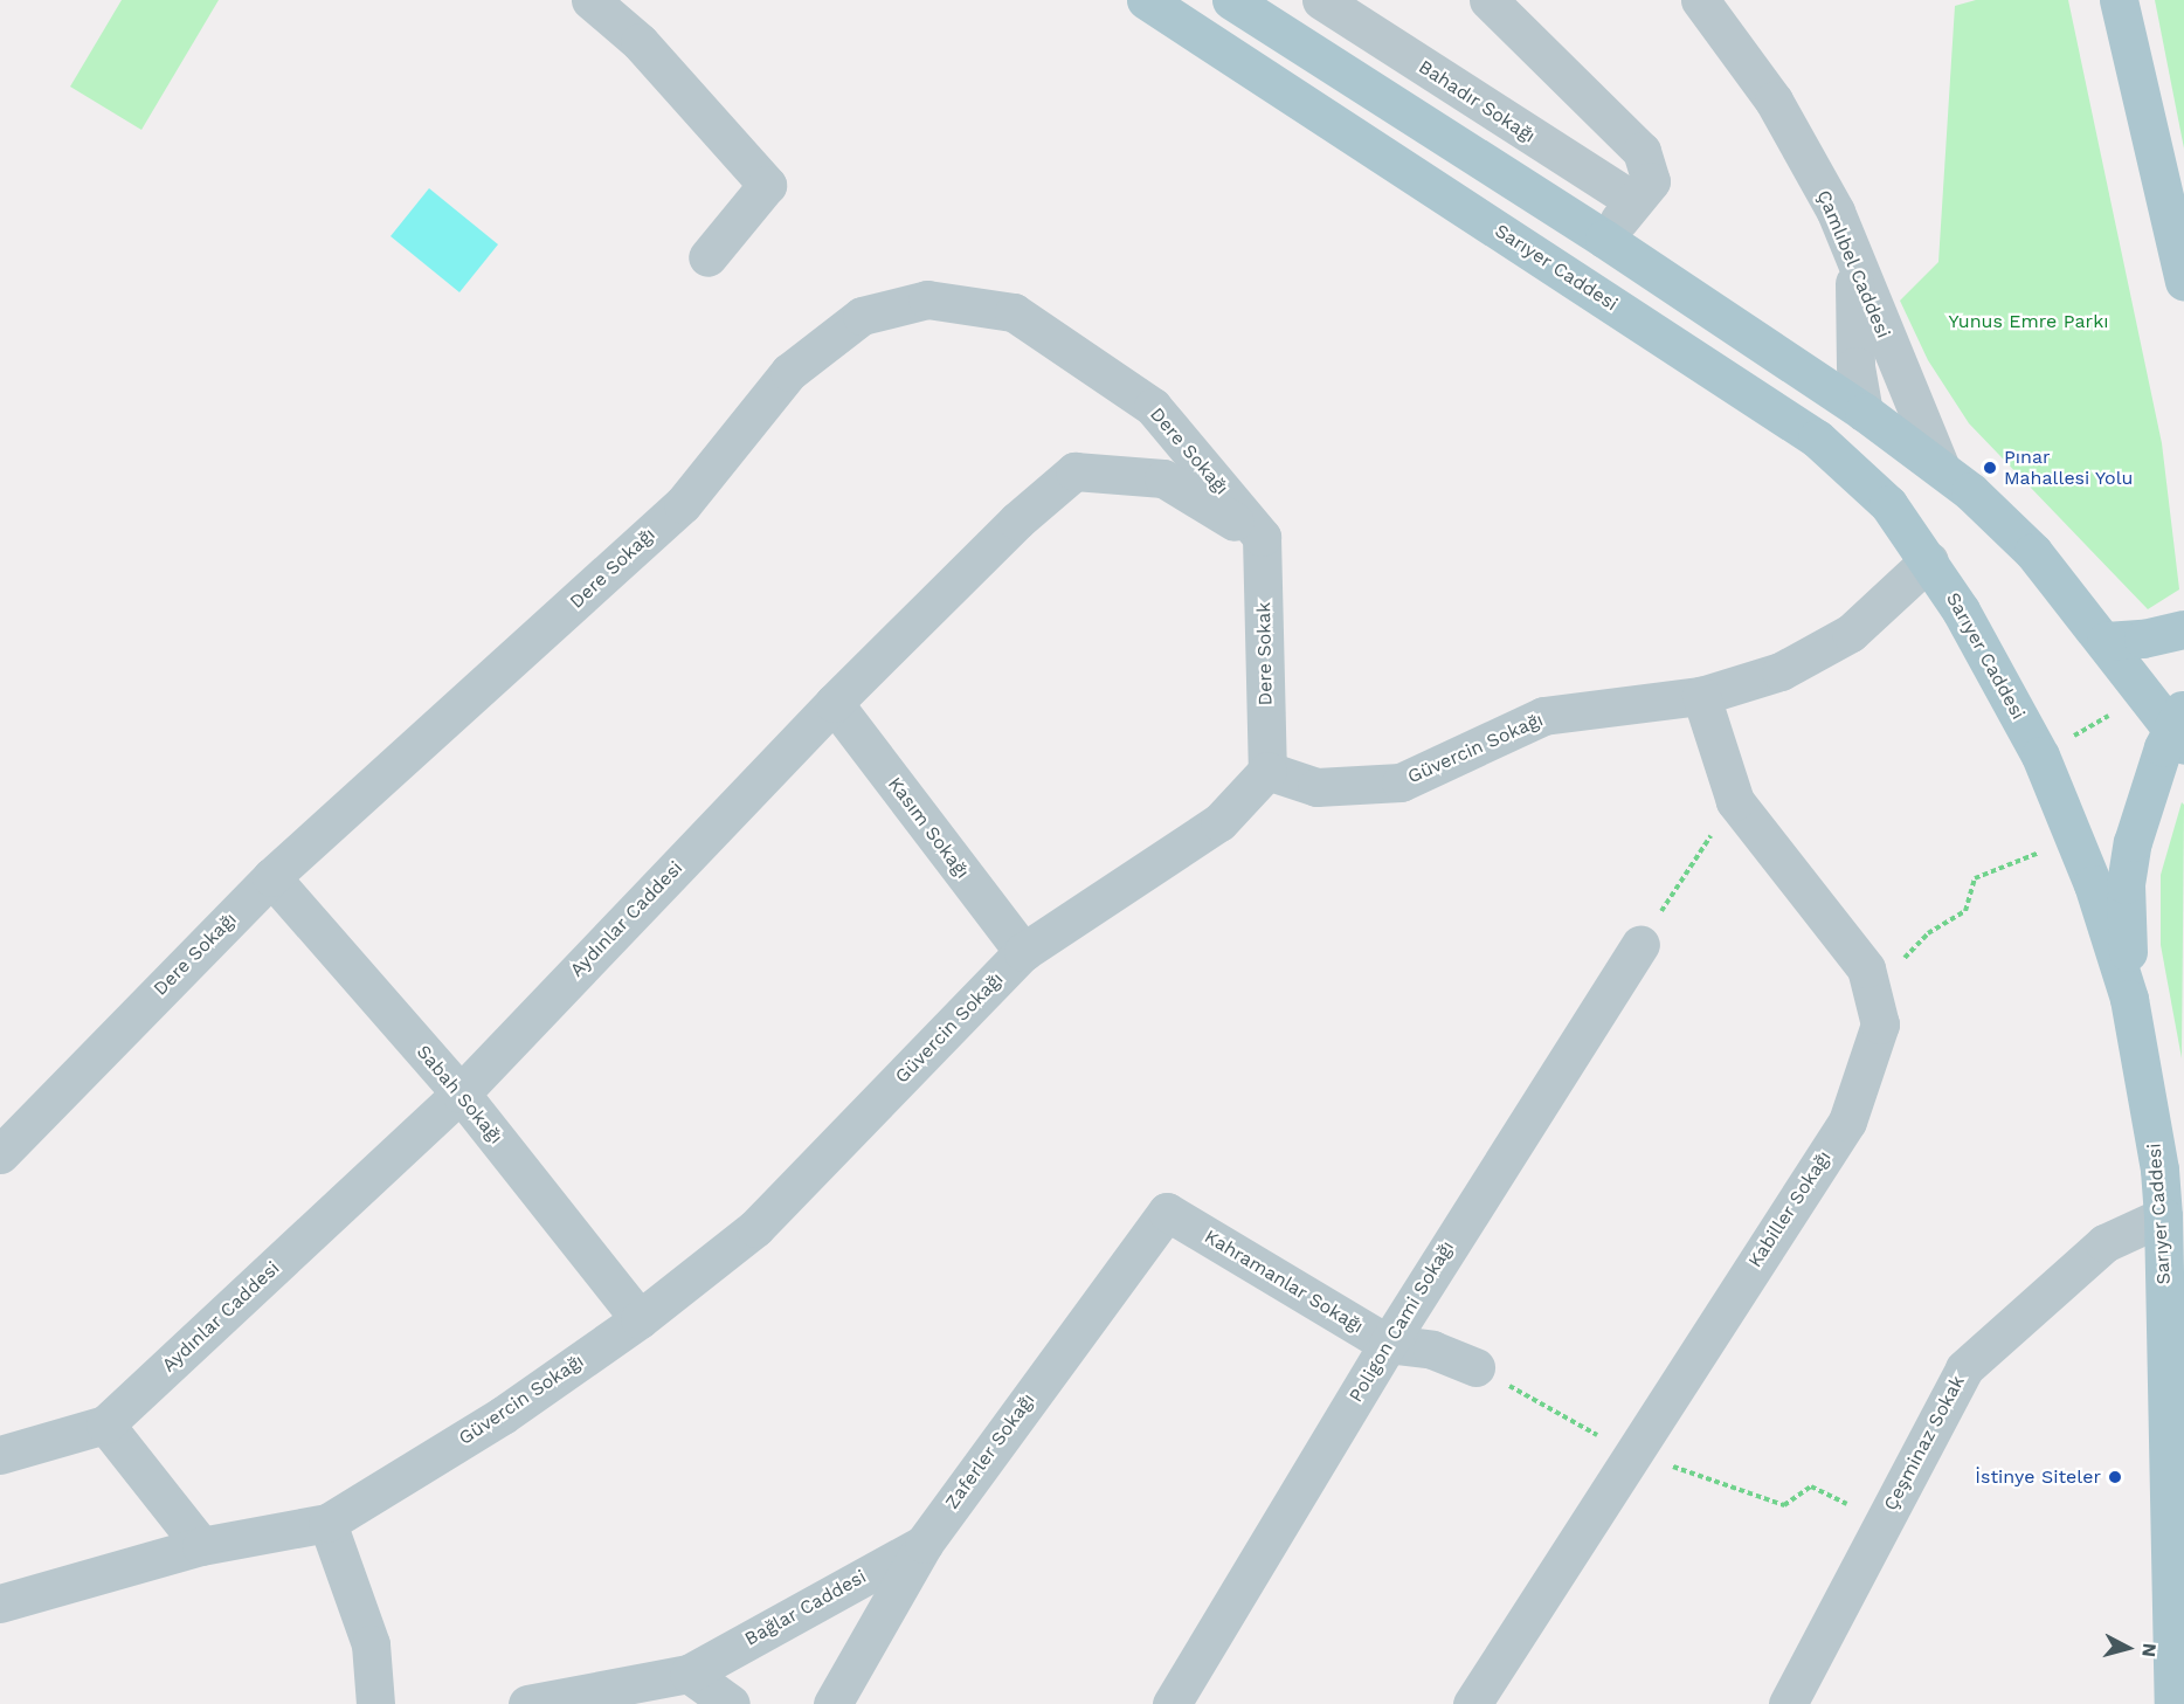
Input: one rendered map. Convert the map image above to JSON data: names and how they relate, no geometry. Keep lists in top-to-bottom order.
{
  "streets": {
    "main road": ["Sarıyer Caddesi"],
    "street": [
      "Bahadır Sokağı",
      "Çamlıbel Caddesi",
      "Dere Sokağı",
      "Dere Sokak",
      "Güvercin Sokağı",
      "Kasım Sokağı",
      "Aydınlar Caddesi",
      "Sabah Sokağı",
      "Kabiller Sokağı",
      "Kahramanlar Sokağı",
      "Poligon Cami Sokağı",
      "Çeşminaz Sokak",
      "Zaferler Sokağı",
      "Bağlar Caddesi"
    ]
  },
  "crossings": [
    ["Sarıyer Caddesi", "Güvercin Sokağı"],
    ["Sarıyer Caddesi", "Çeşminaz Sokak"],
    ["Dere Sokağı", "Dere Sokak"],
    ["Dere Sokağı", "Aydınlar Caddesi"],
    ["Dere Sokağı", "Sabah Sokağı"],
    ["Dere Sokak", "Güvercin Sokağı"],
    ["Dere Sokak", "Aydınlar Caddesi"],
    ["Güvercin Sokağı", "Kasım Sokağı"],
    ["Güvercin Sokağı", "Sabah Sokağı"],
    ["Güvercin Sokağı", "Kabiller Sokağı"],
    ["Kasım Sokağı", "Aydınlar Caddesi"],
    ["Aydınlar Caddesi", "Sabah Sokağı"],
    ["Kahramanlar Sokağı", "Poligon Cami Sokağı"],
    ["Kahramanlar Sokağı", "Zaferler Sokağı"],
    ["Zaferler Sokağı", "Bağlar Caddesi"]
  ],
  "parks": ["Yunus Emre Parkı"],
  "places": ["Pınar Mahallesi Yolu", "İstinye Siteler"],
  "north": "right"
}
